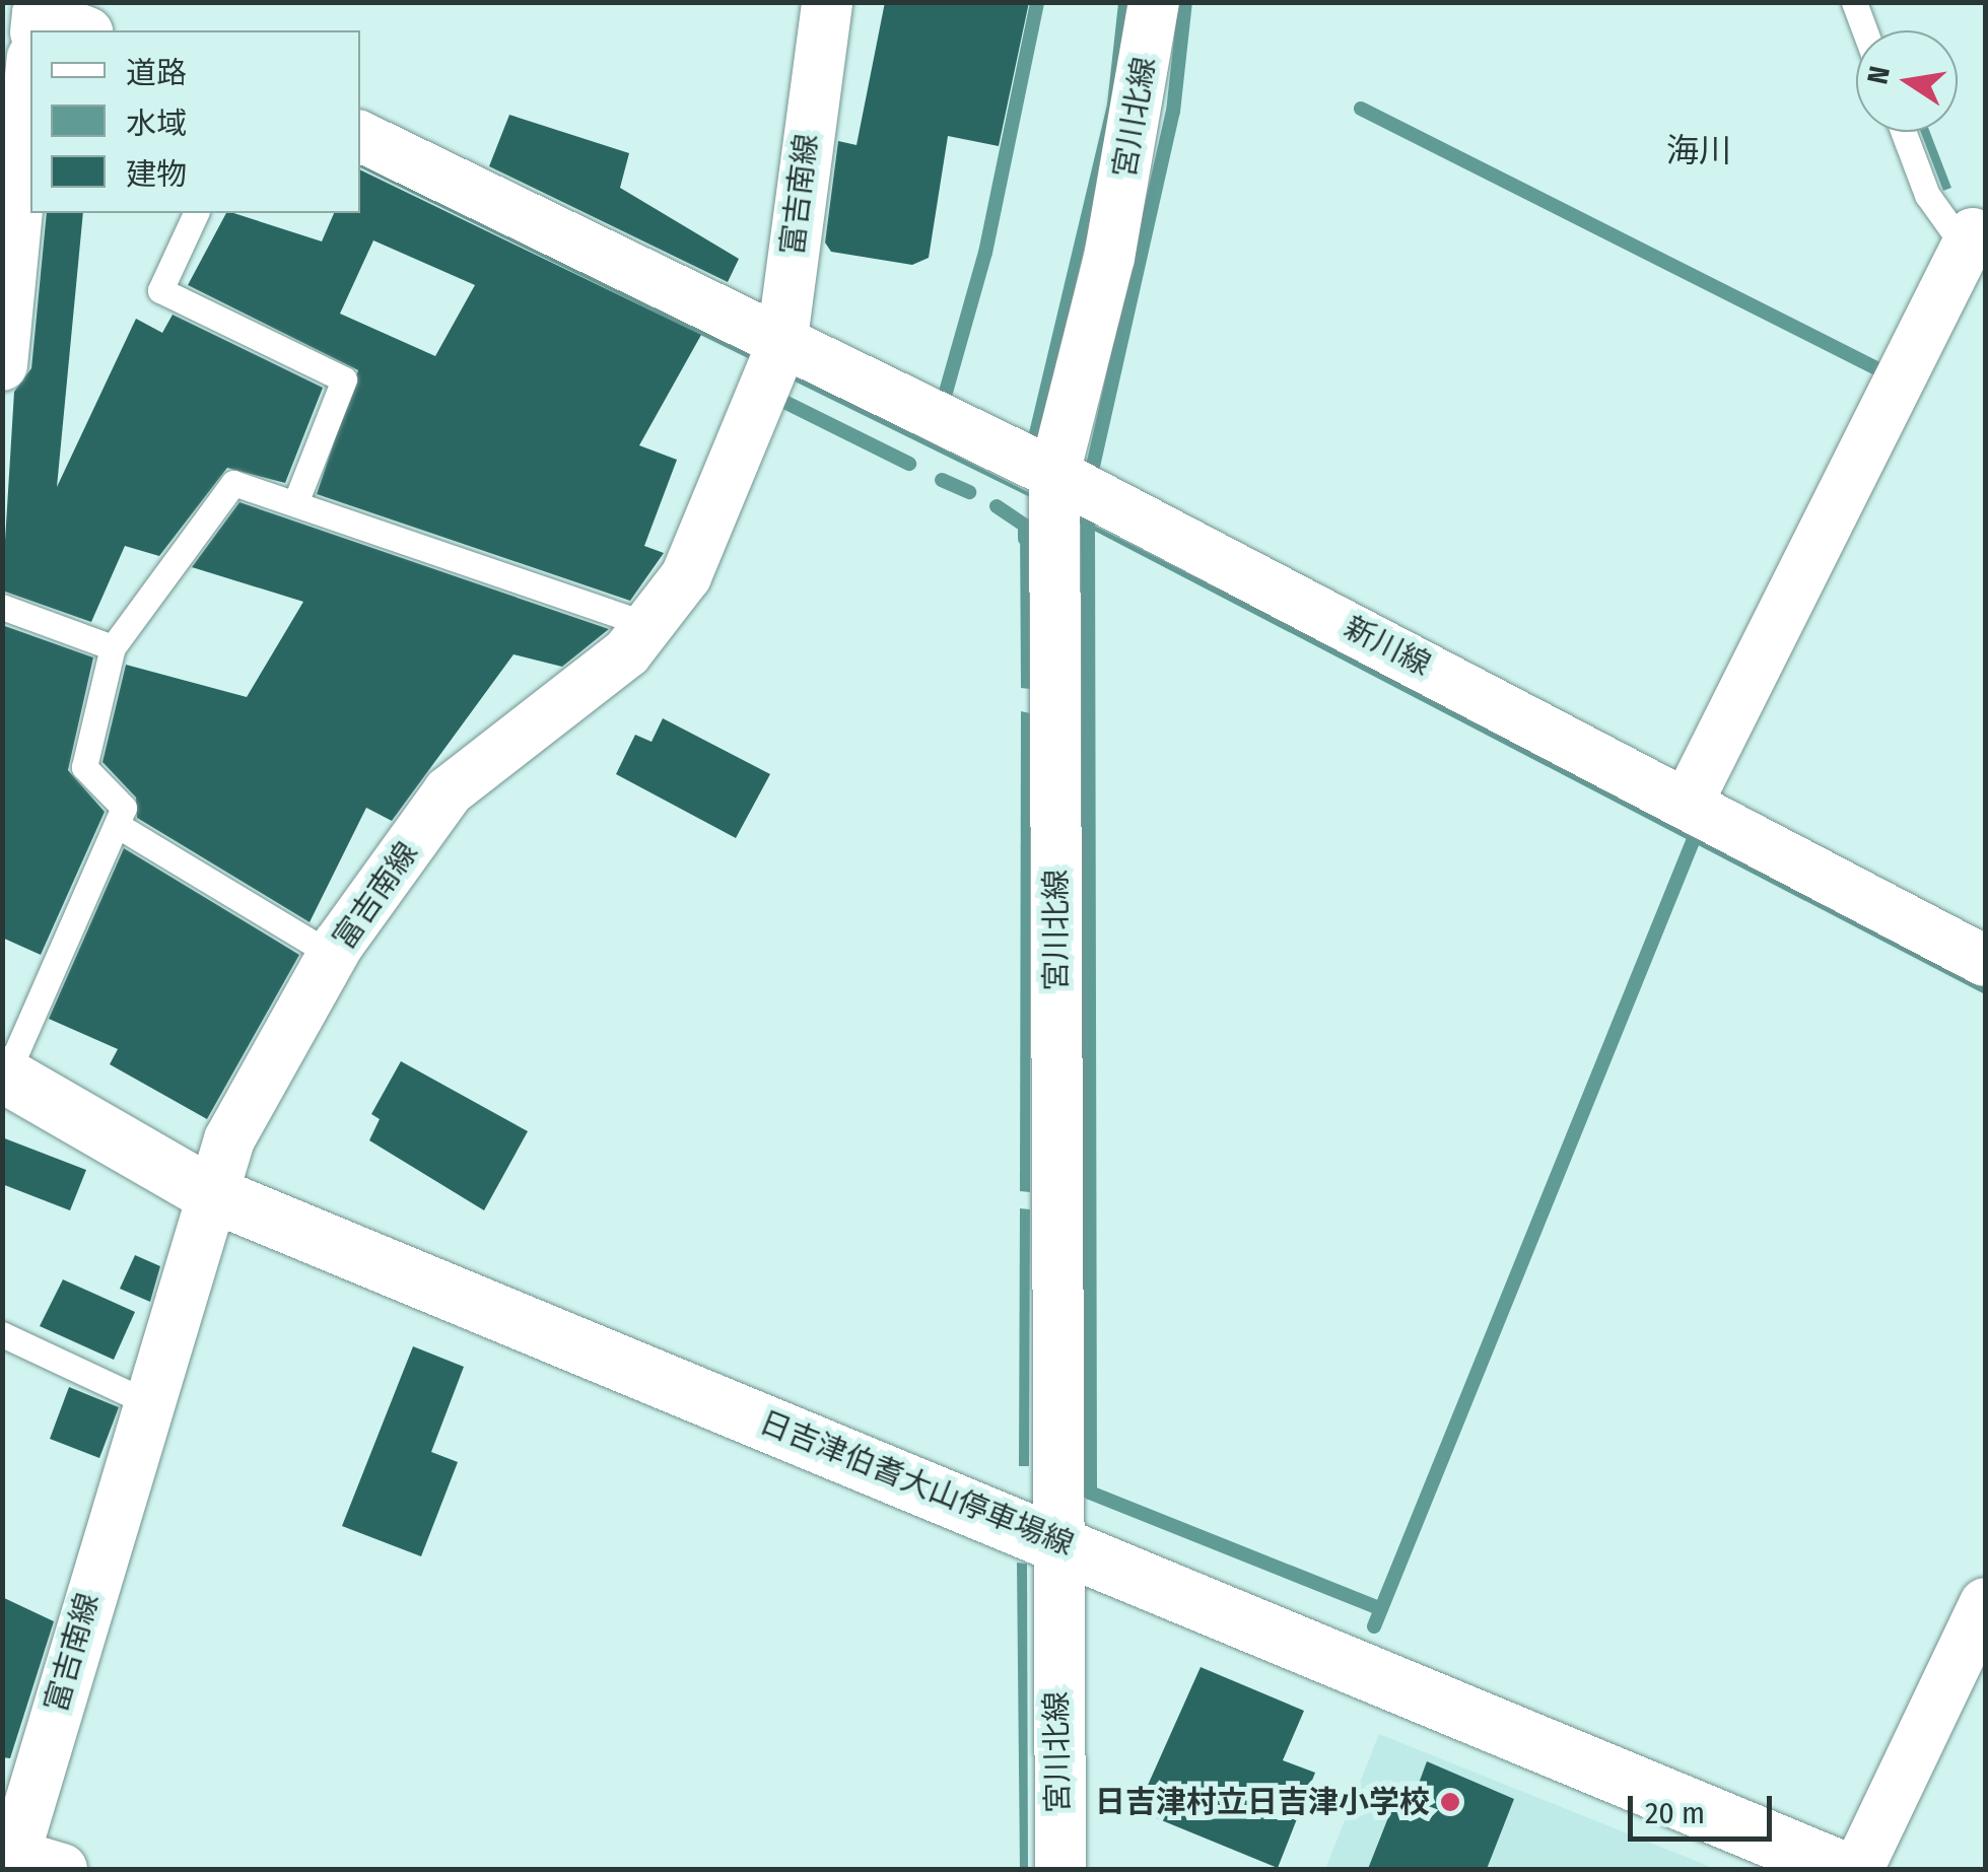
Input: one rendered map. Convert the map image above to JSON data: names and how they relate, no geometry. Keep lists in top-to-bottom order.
{
  "streets": {
    "main road": ["日吉津伯耆大山停車場線"],
    "street": ["宮川北線", "富吉南線", "新川線"]
  },
  "crossings": [
    ["宮川北線", "新川線"],
    ["宮川北線", "日吉津伯耆大山停車場線"],
    ["富吉南線", "新川線"],
    ["富吉南線", "日吉津伯耆大山停車場線"]
  ],
  "districts": ["海川"],
  "places": ["日吉津村立日吉津小学校"],
  "legend": ["道路", "水域", "建物"],
  "scale_bar": "20 m",
  "north": "left"
}
